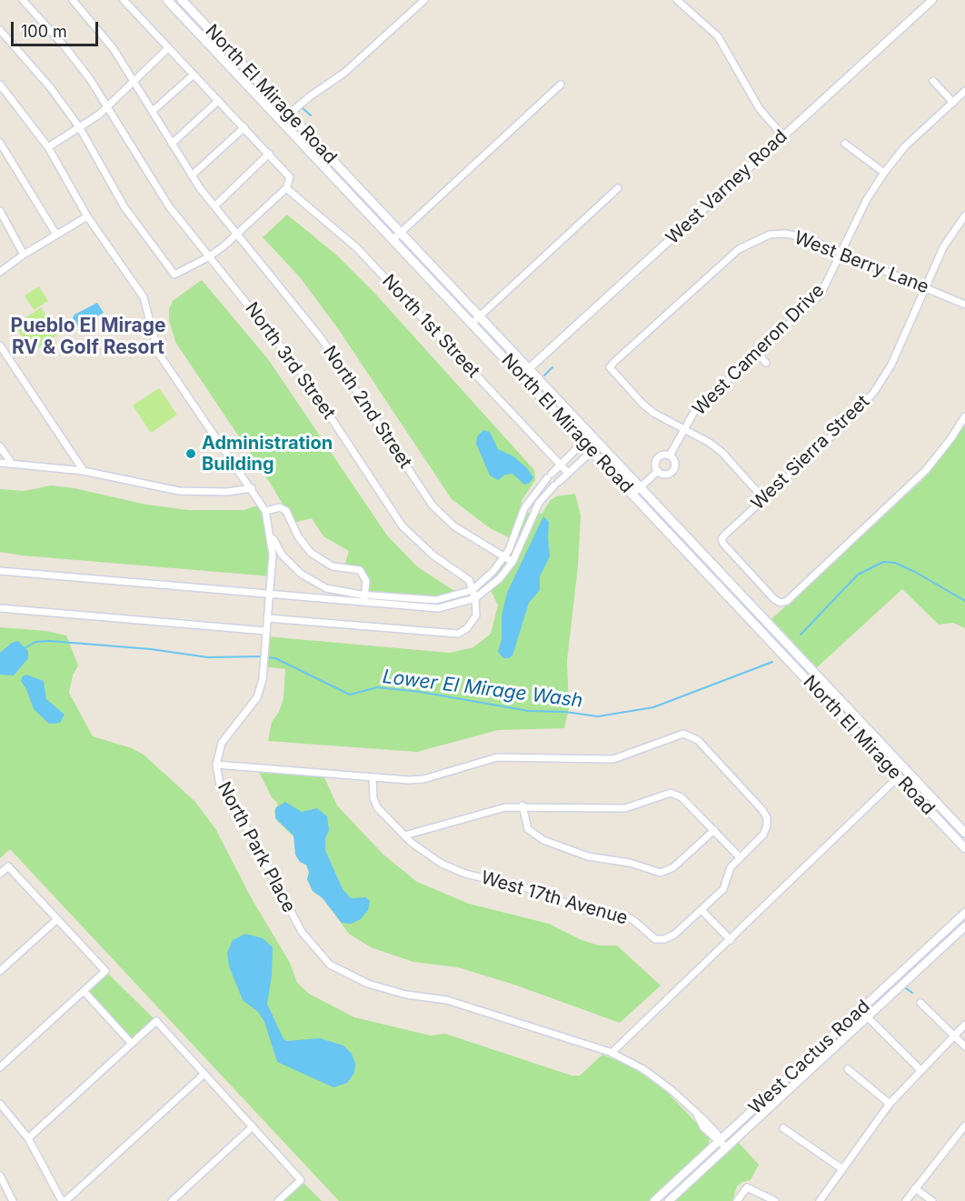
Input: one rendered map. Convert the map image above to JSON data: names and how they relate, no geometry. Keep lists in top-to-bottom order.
{
  "streets": {
    "main road": ["North El Mirage Road"],
    "street": [
      "West Varney Road",
      "West Berry Lane",
      "North 1st Street",
      "West Cameron Drive",
      "North 3rd Street",
      "North 2nd Street",
      "West Sierra Street",
      "North Park Place",
      "West 17th Avenue",
      "West Cactus Road"
    ]
  },
  "crossings": [
    ["North El Mirage Road", "West Varney Road"],
    ["North El Mirage Road", "West Cameron Drive"],
    ["West Berry Lane", "West Cameron Drive"],
    ["West Berry Lane", "West Sierra Street"],
    ["North Park Place", "West 17th Avenue"],
    ["North Park Place", "West Cactus Road"]
  ],
  "districts": ["Pueblo El Mirage RV & Golf Resort"],
  "water": ["Lower El Mirage Wash"],
  "places": ["Administration Building"],
  "scale_bar": "100 m"
}
